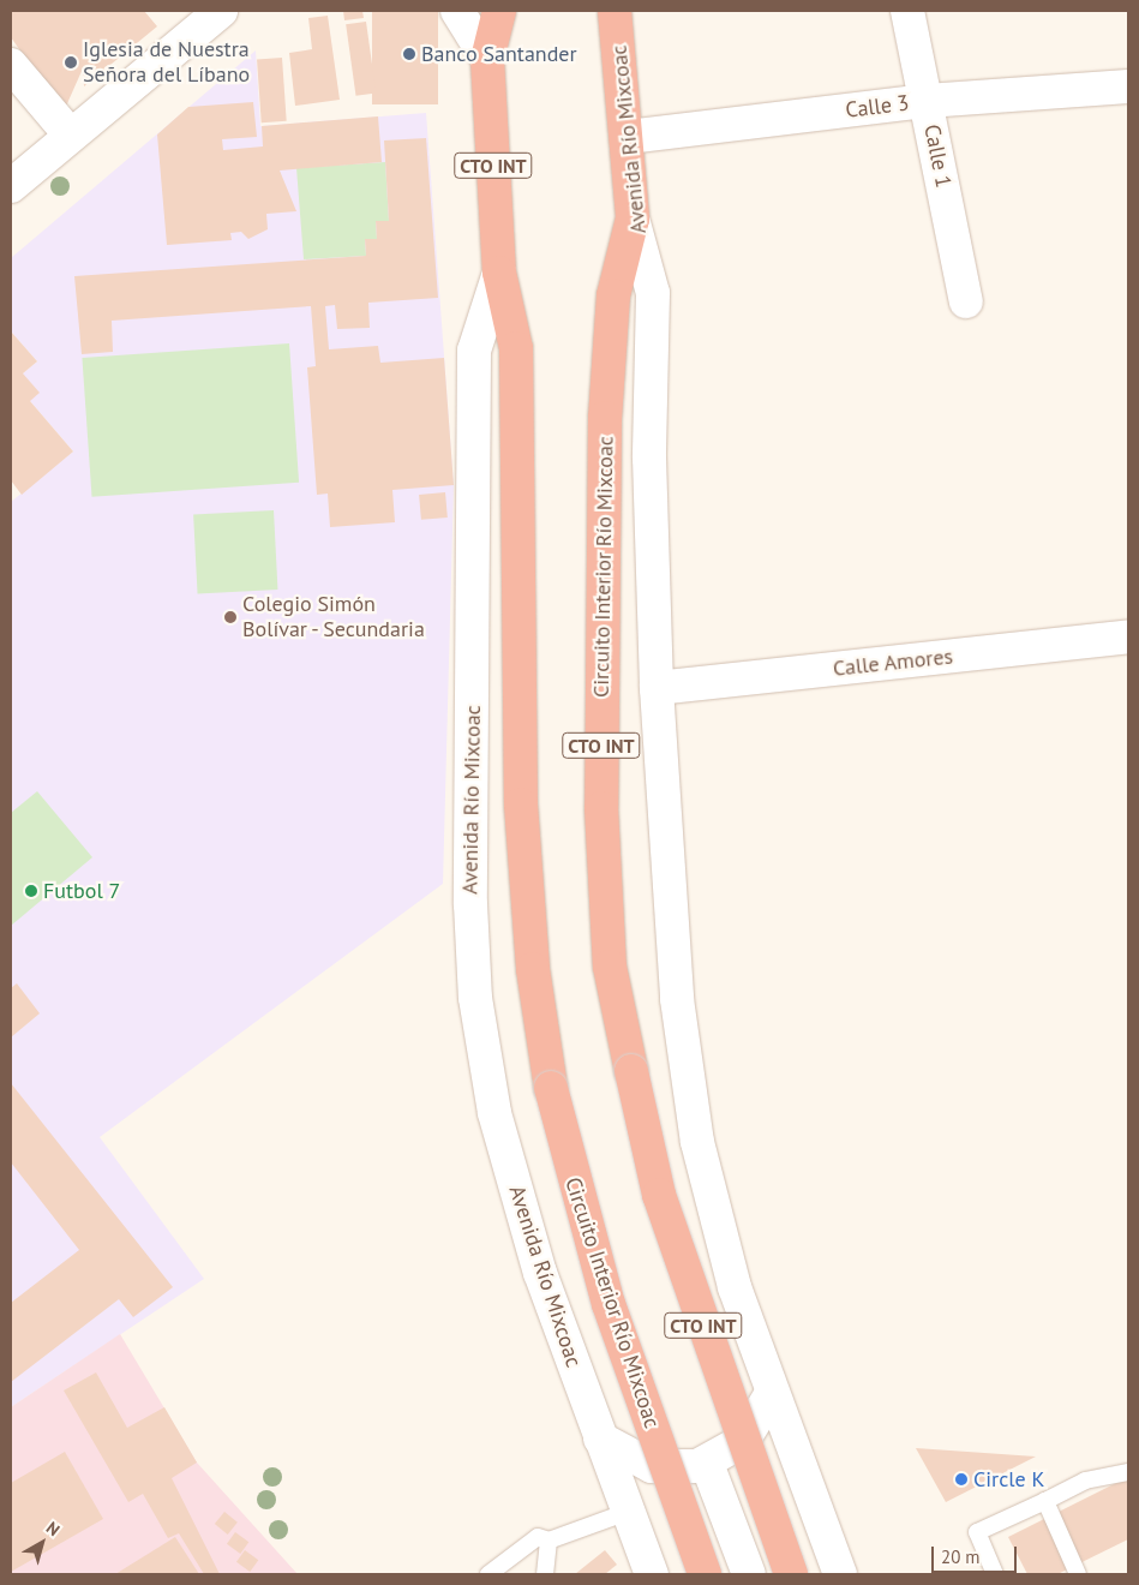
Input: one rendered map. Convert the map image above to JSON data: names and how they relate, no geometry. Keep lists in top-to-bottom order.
{
  "streets": {
    "highway": ["Avenida Río Mixcoac", "CTO INT", "Circuito Interior Río Mixcoac"],
    "main road": ["Calle 3", "Calle 1", "Calle Amores"]
  },
  "crossings": [
    ["Calle 3", "Avenida Río Mixcoac"],
    ["Calle 3", "Calle 1"],
    ["Avenida Río Mixcoac", "CTO INT"],
    ["Avenida Río Mixcoac", "Circuito Interior Río Mixcoac"],
    ["Avenida Río Mixcoac", "Calle Amores"]
  ],
  "places": [
    "Banco Santander",
    "Iglesia de Nuestra Señora del Líbano",
    "Colegio Simón Bolívar - Secundaria",
    "Futbol 7",
    "Circle K"
  ],
  "scale_bar": "20 m",
  "north": "top right"
}
